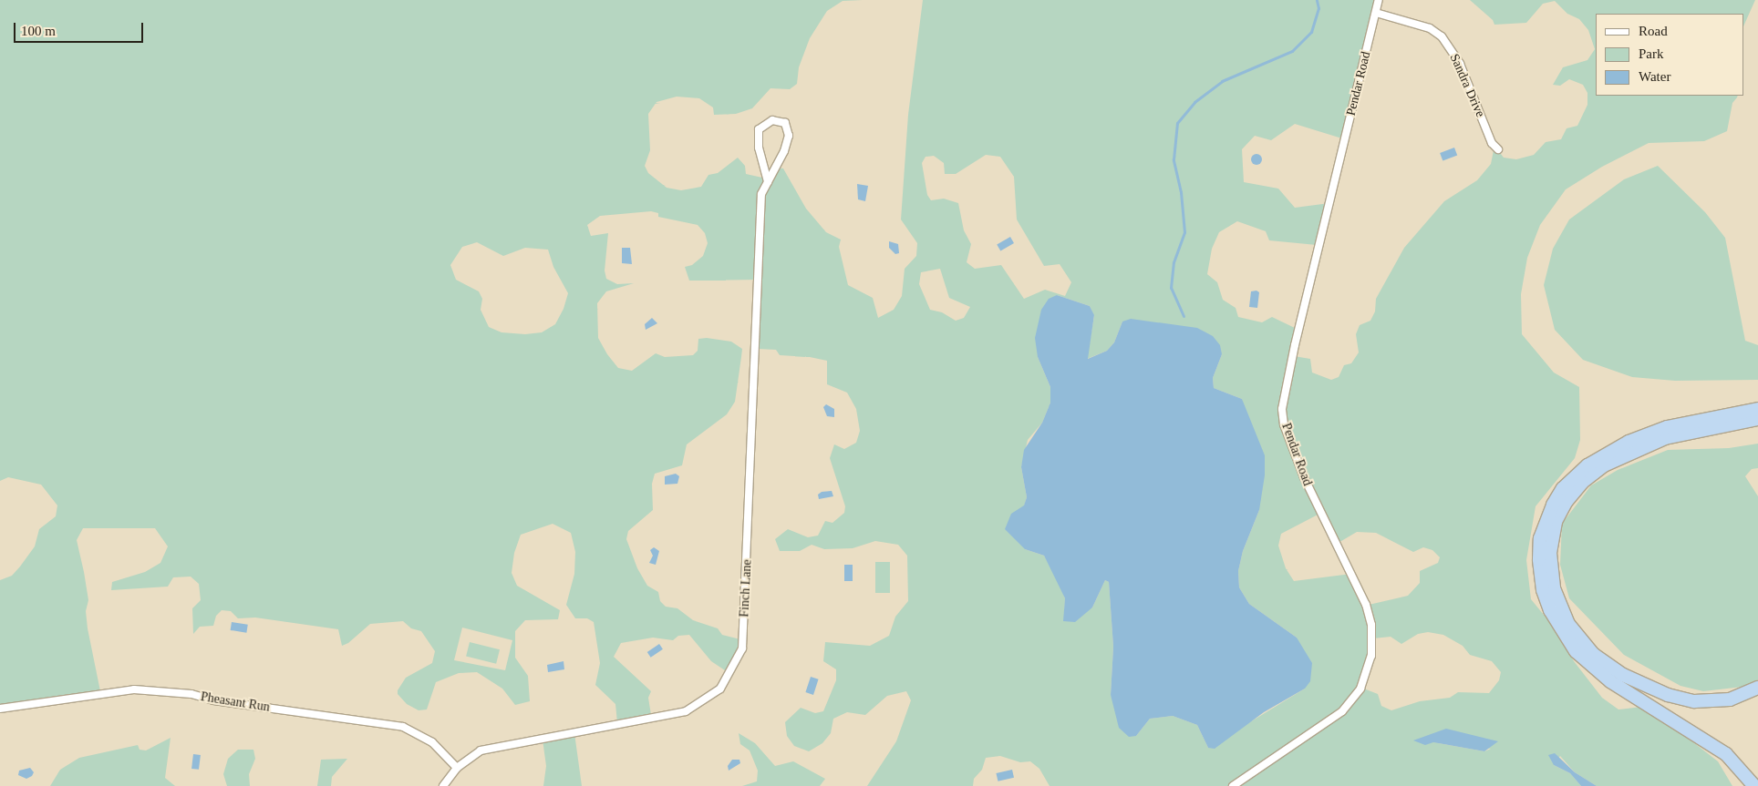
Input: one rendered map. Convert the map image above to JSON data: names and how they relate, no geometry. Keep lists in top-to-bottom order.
{
  "streets": {
    "street": [
      "Pendar Road",
      "Sandra Drive",
      "Finch Lane",
      "Pheasant Run"
    ]
  },
  "crossings": [
    ["Pendar Road", "Sandra Drive"],
    ["Finch Lane", "Pheasant Run"]
  ],
  "legend": ["Road", "Park", "Water"],
  "scale_bar": "100 m"
}
